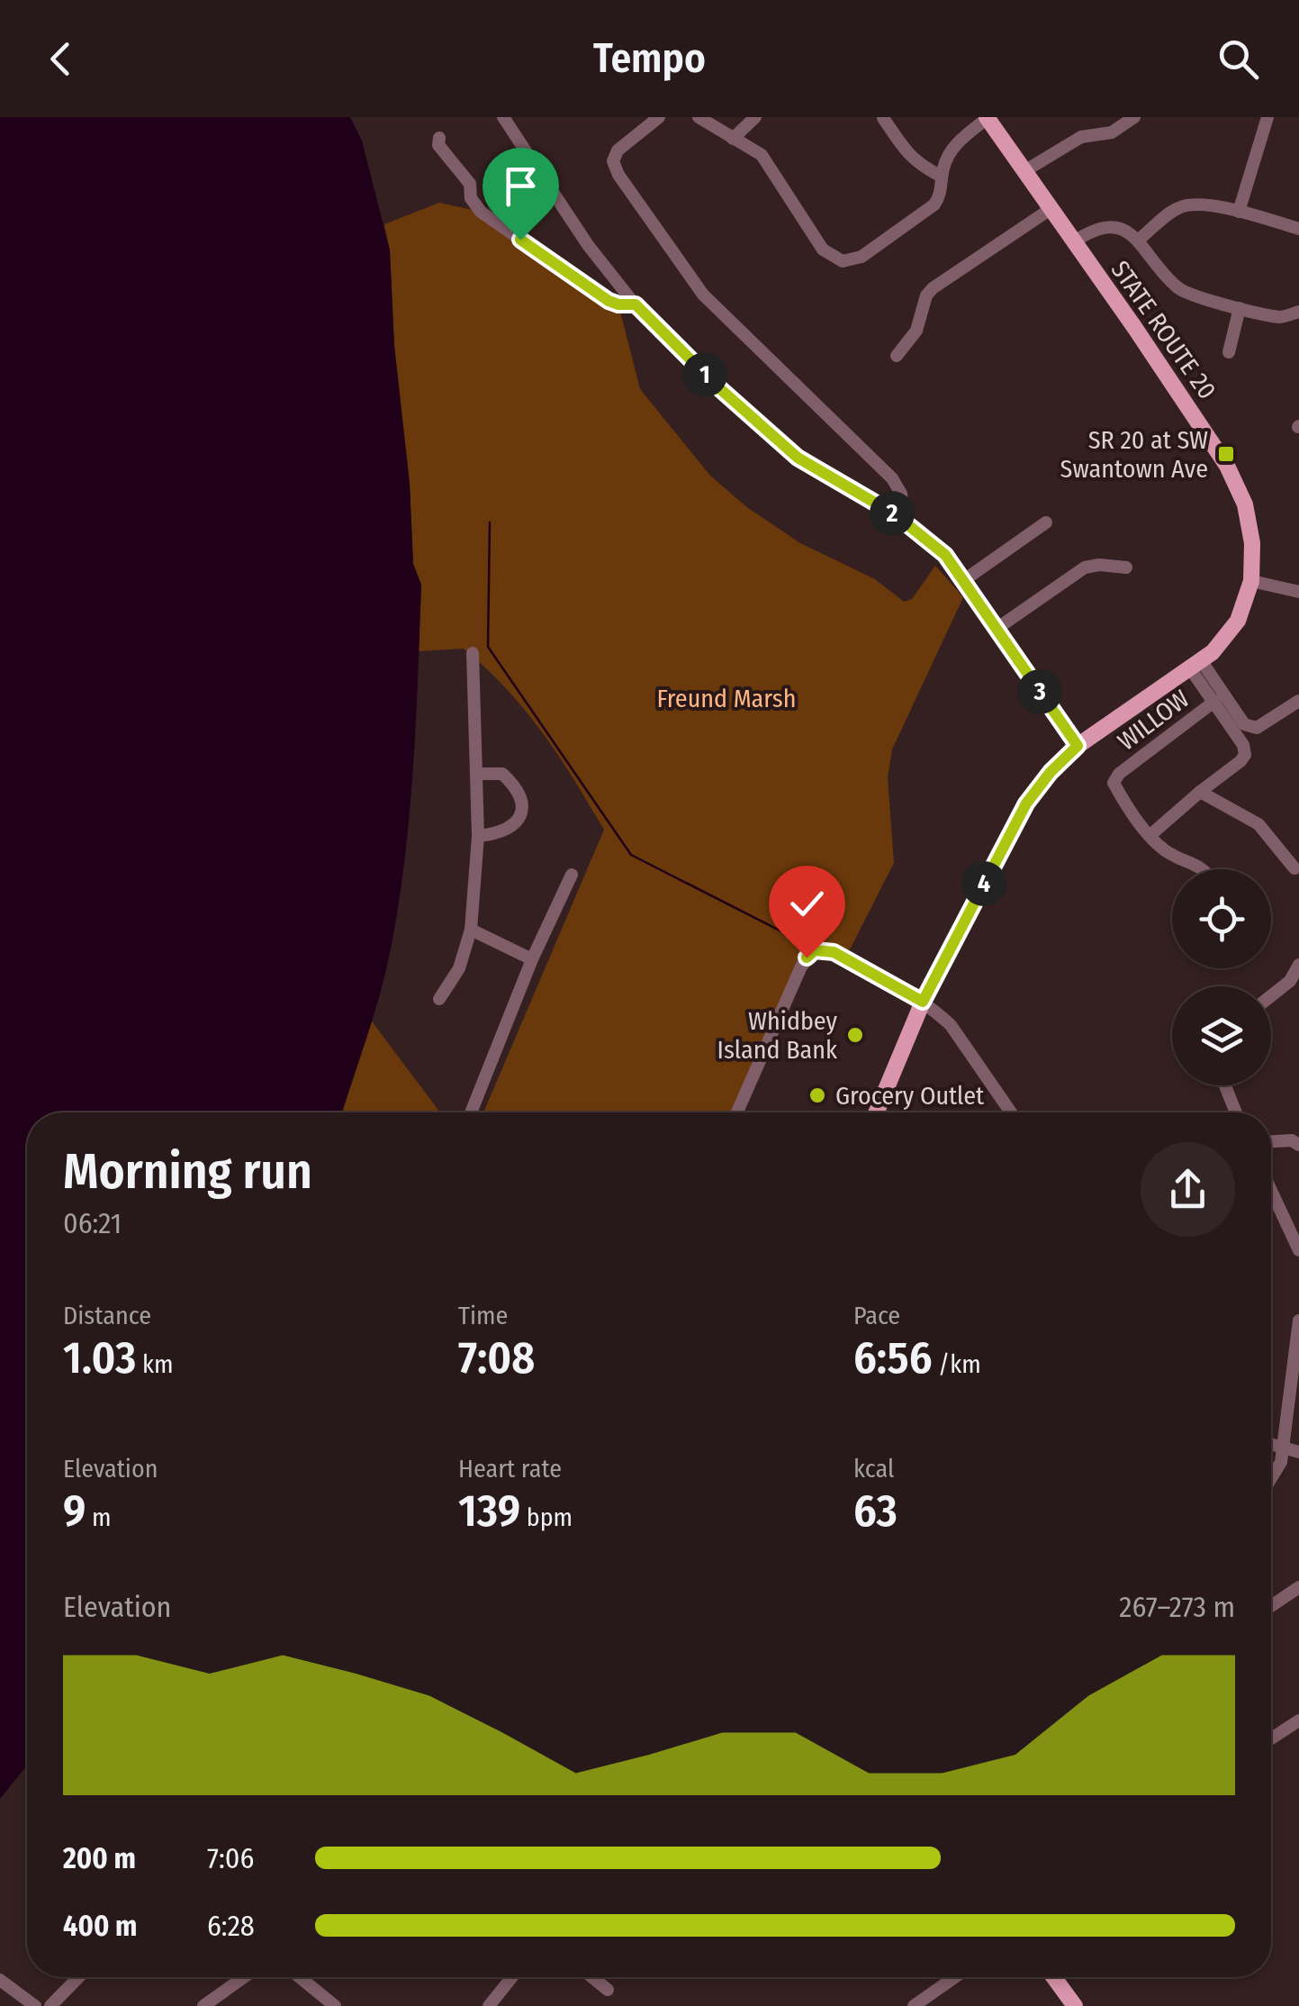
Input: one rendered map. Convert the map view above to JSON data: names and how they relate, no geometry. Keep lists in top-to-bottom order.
{
  "streets": {
    "main road": ["STATE ROUTE 20"],
    "street": ["WILLOW"]
  },
  "parks": ["Freund Marsh"],
  "places": {
    "transit": ["SR 20 at SW Swantown Ave"],
    "other": ["Whidbey Island Bank", "Grocery Outlet"]
  },
  "page": {
    "header": "Tempo",
    "pins": [
      "1",
      "2",
      "3",
      "4"
    ],
    "heading": ["Morning run", "06:21"],
    "stats": [
      ["Distance", "1.03 km"],
      ["Time", "7:08"],
      ["Pace", "6:56 /km"],
      ["Elevation", "9 m"],
      ["Heart rate", "139 bpm"],
      ["kcal", "63"]
    ],
    "chart": ["Elevation", "267–273 m"],
    "list": [
      {
        "name": "200 m",
        "note": "7:06"
      },
      {
        "name": "400 m",
        "note": "6:28"
      }
    ]
  }
}
